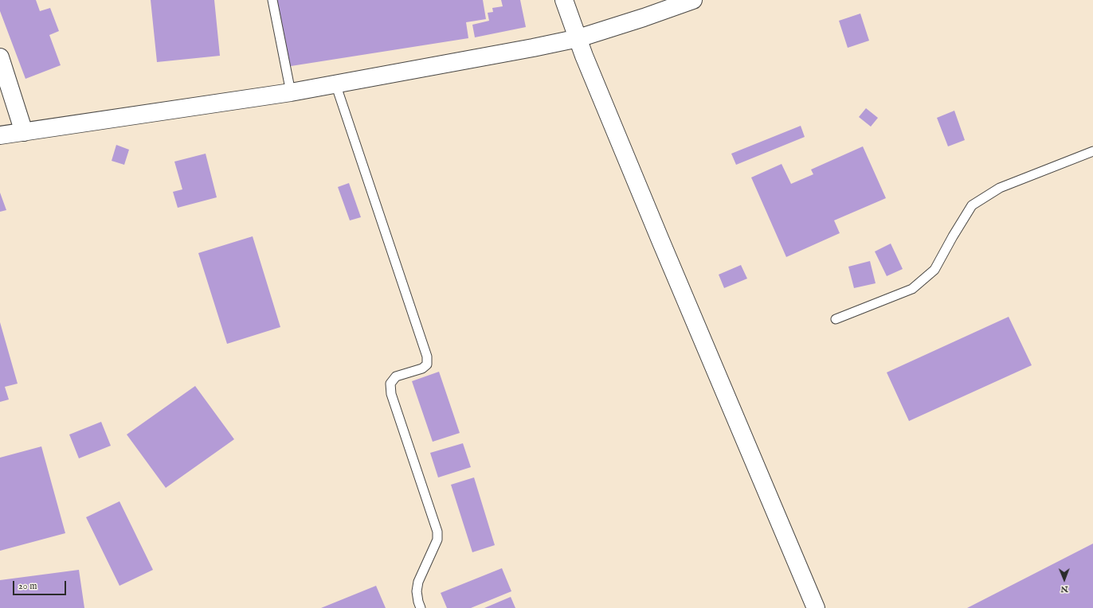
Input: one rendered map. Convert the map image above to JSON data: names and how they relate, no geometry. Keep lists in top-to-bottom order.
{
  "scale_bar": "20 m",
  "north": "bottom"
}
